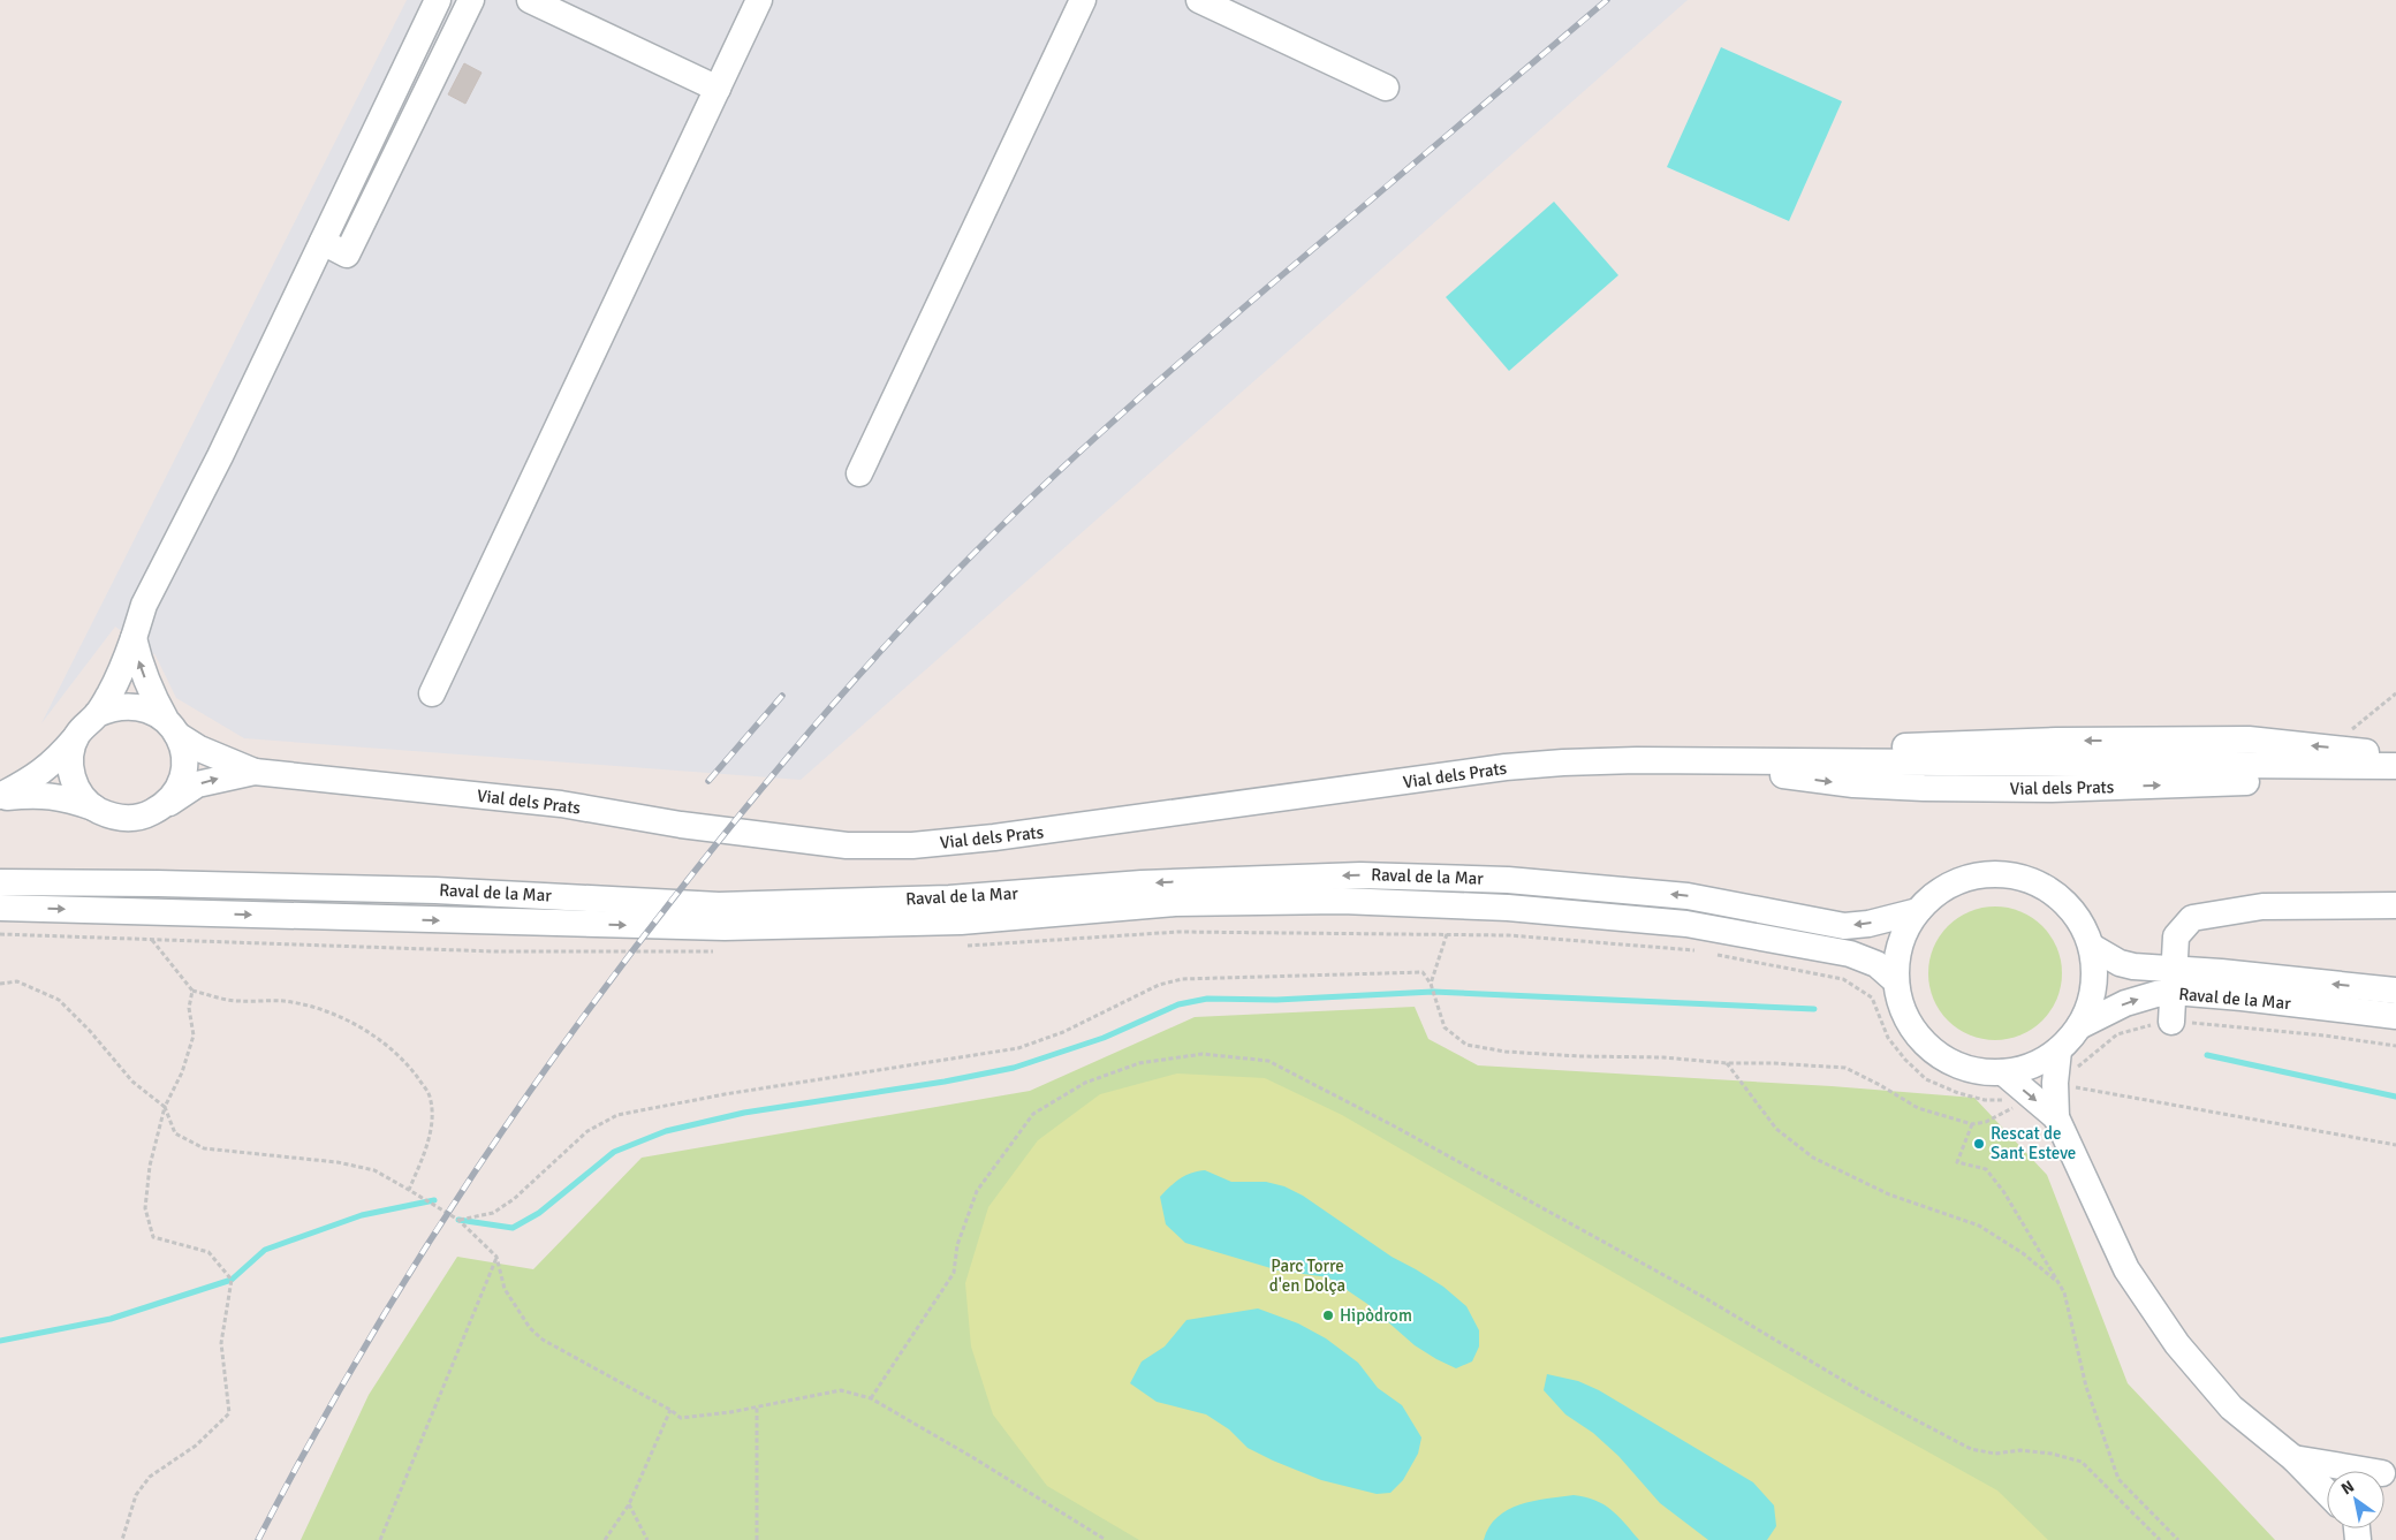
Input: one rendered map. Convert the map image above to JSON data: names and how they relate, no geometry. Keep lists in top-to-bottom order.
{
  "streets": {
    "street": ["Vial dels Prats", "Raval de la Mar"]
  },
  "parks": ["Parc Torre d'en Dolça"],
  "places": ["Rescat de Sant Esteve", "Hipòdrom"],
  "north": "top left"
}
